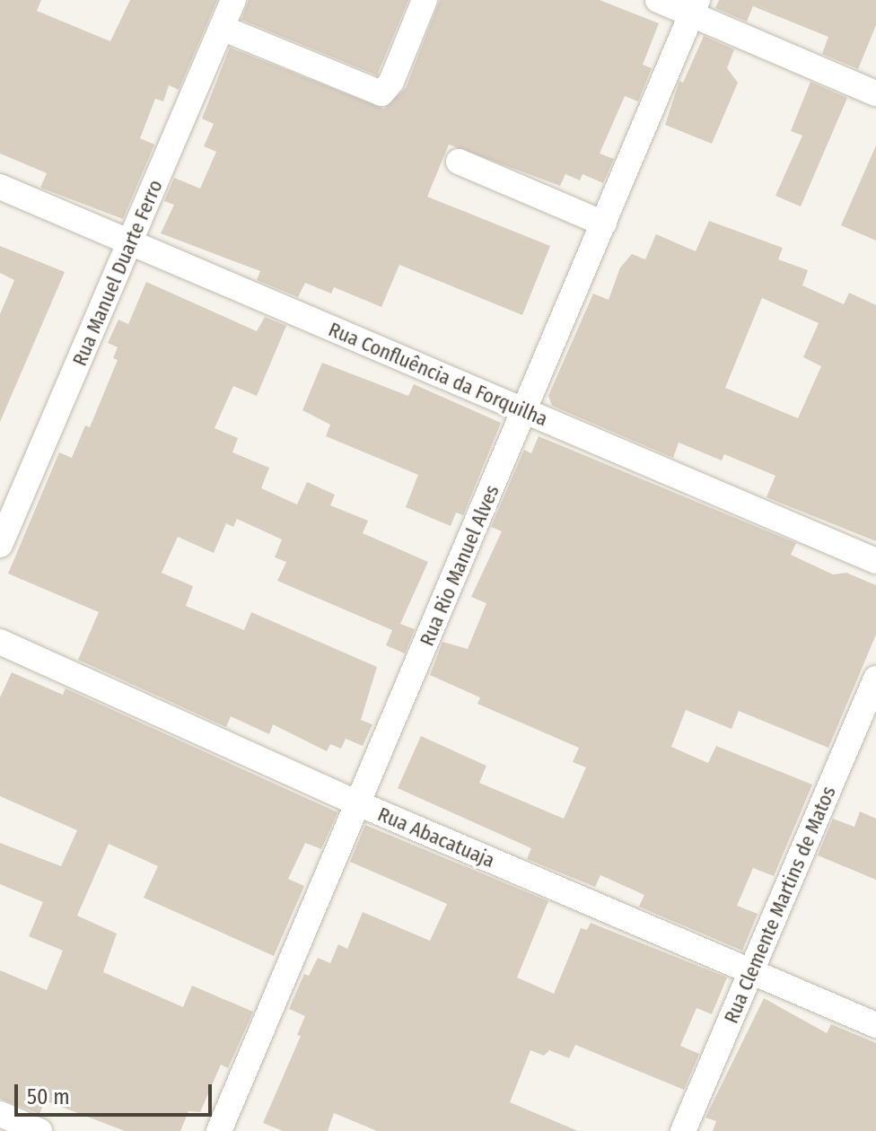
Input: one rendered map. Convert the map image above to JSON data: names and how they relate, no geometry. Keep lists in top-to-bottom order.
{
  "streets": {
    "street": [
      "Rua Manuel Duarte Ferro",
      "Rua Confluência da Forquilha",
      "Rua Rio Manuel Alves",
      "Rua Abacatuaja",
      "Rua Clemente Martins de Matos"
    ]
  },
  "crossings": [
    ["Rua Manuel Duarte Ferro", "Rua Confluência da Forquilha"],
    ["Rua Confluência da Forquilha", "Rua Rio Manuel Alves"],
    ["Rua Rio Manuel Alves", "Rua Abacatuaja"],
    ["Rua Abacatuaja", "Rua Clemente Martins de Matos"]
  ],
  "scale_bar": "50 m"
}
